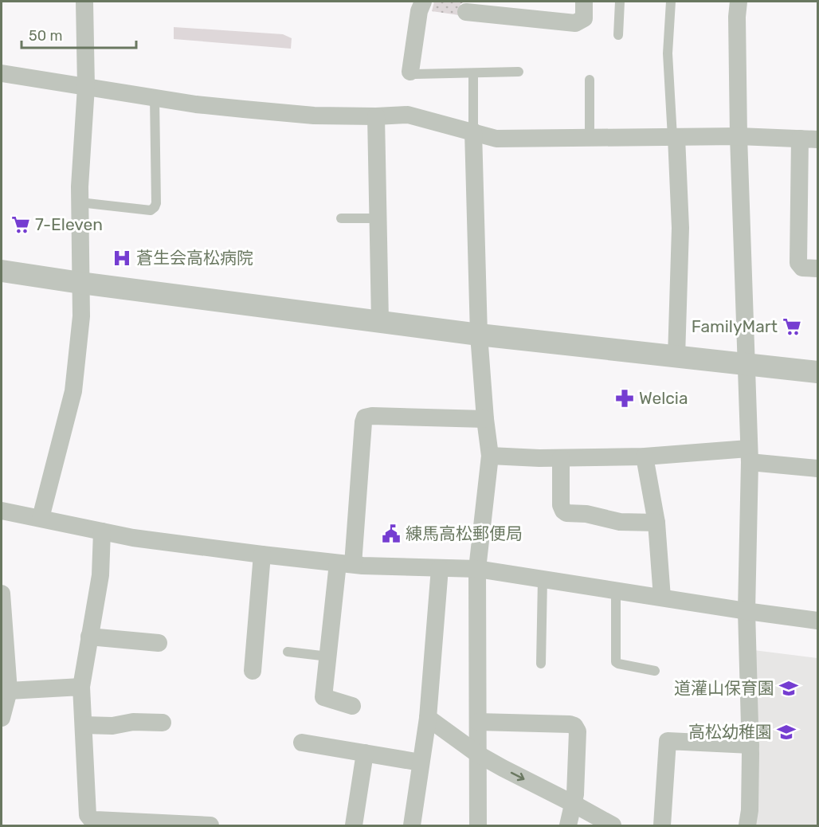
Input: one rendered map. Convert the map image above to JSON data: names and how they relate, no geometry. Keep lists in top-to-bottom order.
{
  "places": {
    "supermarket": ["7-Eleven", "FamilyMart"],
    "hospital": ["蒼生会高松病院"],
    "pharmacy": ["Welcia"],
    "public building": ["練馬高松郵便局"],
    "school or university": ["道灌山保育園", "高松幼稚園"]
  },
  "scale_bar": "50 m"
}
